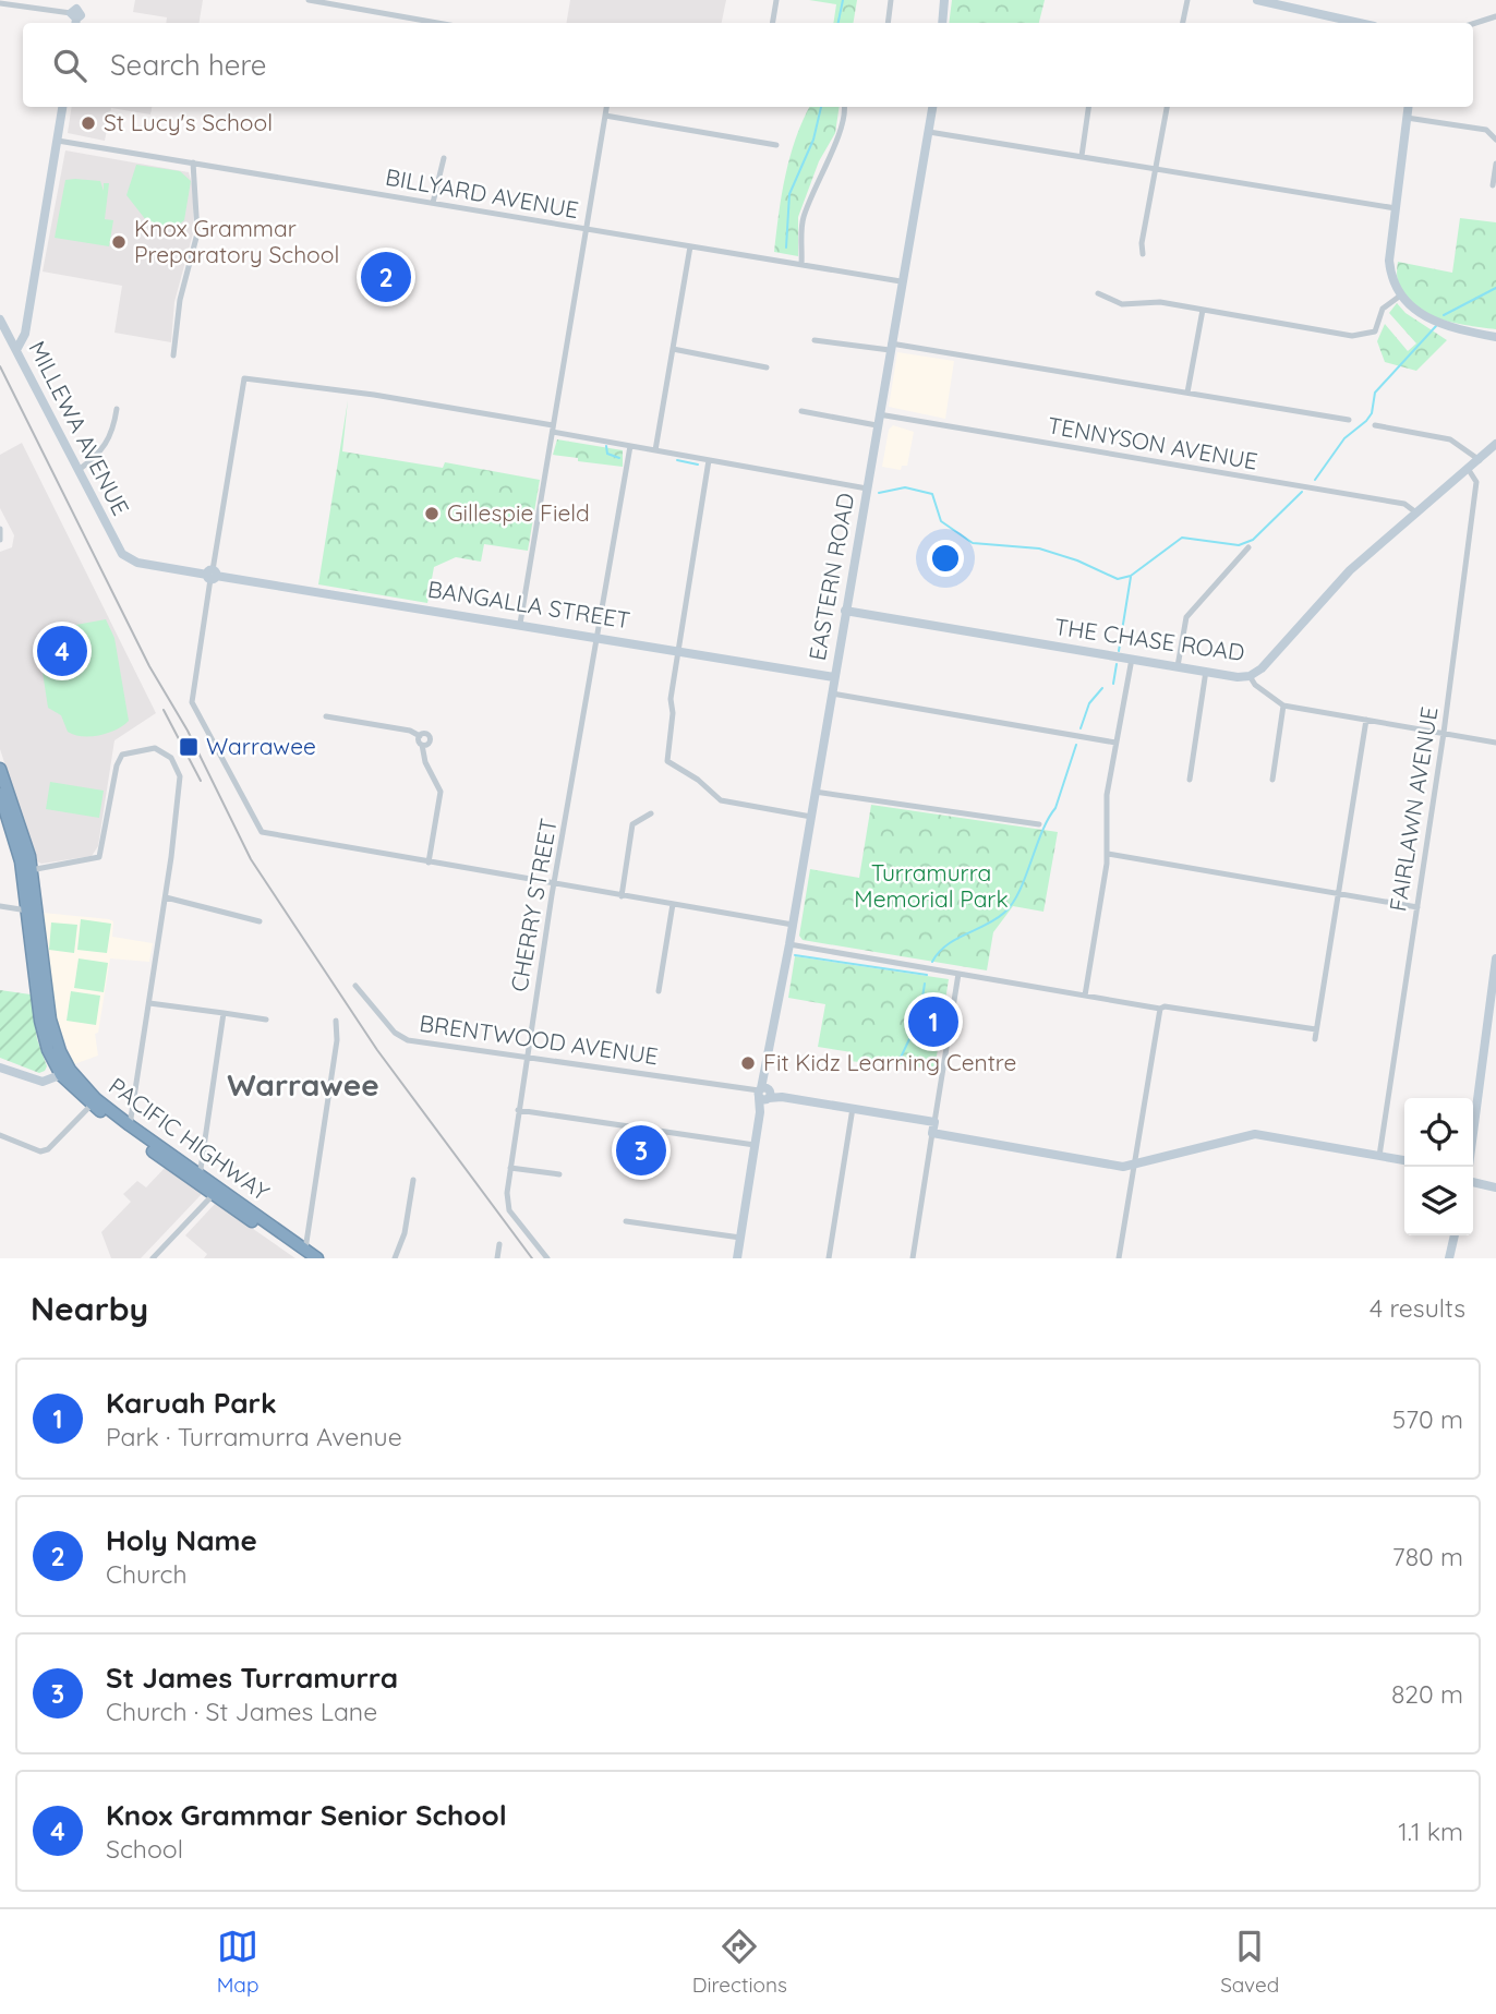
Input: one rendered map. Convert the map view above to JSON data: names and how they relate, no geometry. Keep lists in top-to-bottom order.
{
  "streets": {
    "highway": ["PACIFIC HIGHWAY"],
    "street": [
      "BILLYARD AVENUE",
      "MILLEWA AVENUE",
      "TENNYSON AVENUE",
      "EASTERN ROAD",
      "BANGALLA STREET",
      "THE CHASE ROAD",
      "FAIRLAWN AVENUE",
      "CHERRY STREET",
      "BRENTWOOD AVENUE"
    ]
  },
  "crossings": [
    ["BILLYARD AVENUE", "EASTERN ROAD"],
    ["MILLEWA AVENUE", "BANGALLA STREET"],
    ["TENNYSON AVENUE", "EASTERN ROAD"],
    ["TENNYSON AVENUE", "THE CHASE ROAD"],
    ["EASTERN ROAD", "BANGALLA STREET"],
    ["EASTERN ROAD", "THE CHASE ROAD"],
    ["EASTERN ROAD", "BRENTWOOD AVENUE"],
    ["BANGALLA STREET", "CHERRY STREET"],
    ["THE CHASE ROAD", "FAIRLAWN AVENUE"],
    ["CHERRY STREET", "BRENTWOOD AVENUE"]
  ],
  "districts": ["Warrawee"],
  "parks": ["Turramurra Memorial Park"],
  "places": {
    "other": [
      "St Lucy's School",
      "Knox Grammar Preparatory School",
      "Gillespie Field",
      "Fit Kidz Learning Centre"
    ],
    "transit": ["Warrawee"]
  },
  "page": {
    "search": "Search here",
    "pins": [
      "2",
      "4",
      "1",
      "3"
    ],
    "heading": ["Nearby", "4 results"],
    "list": [
      {
        "mark": "1",
        "name": "Karuah Park",
        "note": "Park · Turramurra Avenue",
        "value": "570 m"
      },
      {
        "mark": "2",
        "name": "Holy Name",
        "note": "Church",
        "value": "780 m"
      },
      {
        "mark": "3",
        "name": "St James Turramurra",
        "note": "Church · St James Lane",
        "value": "820 m"
      },
      {
        "mark": "4",
        "name": "Knox Grammar Senior School",
        "note": "School",
        "value": "1.1 km"
      }
    ],
    "nav": ["Map", "Directions", "Saved"]
  }
}
